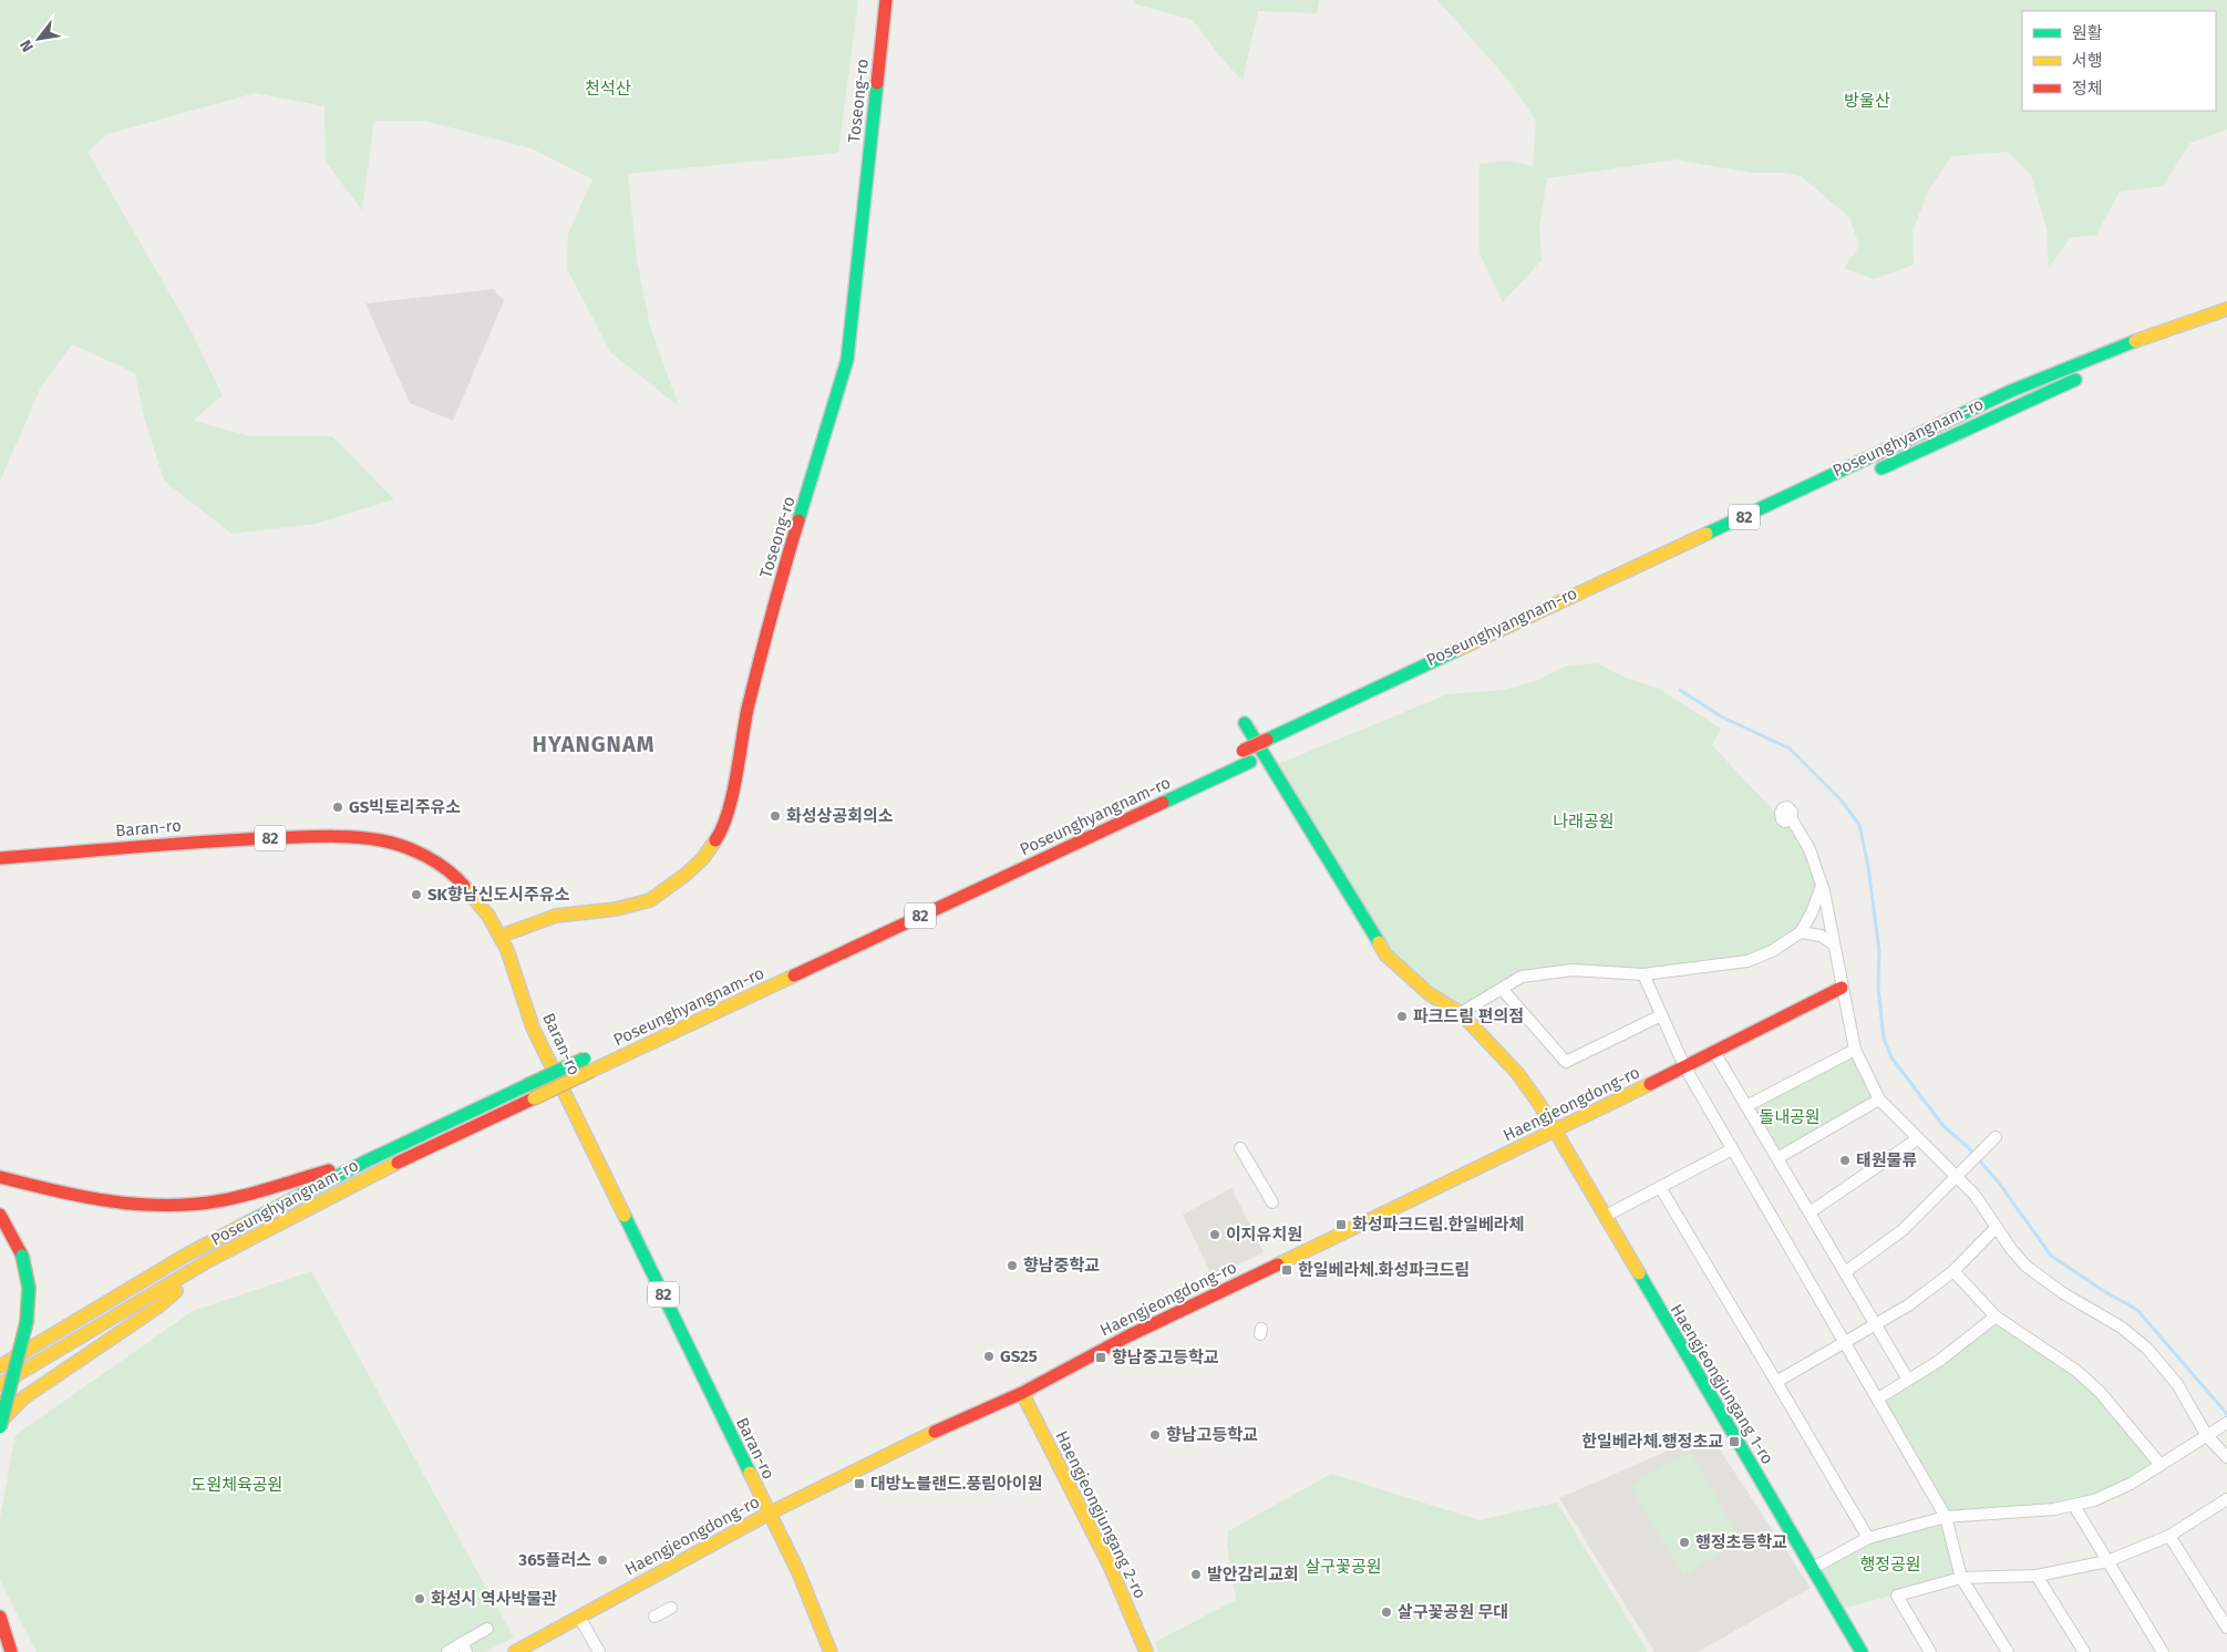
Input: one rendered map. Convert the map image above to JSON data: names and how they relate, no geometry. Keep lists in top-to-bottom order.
{
  "streets": {
    "main road": [
      "Toseong-ro",
      "Poseunghyangnam-ro",
      "82",
      "Baran-ro",
      "Haengjeongdong-ro",
      "Haengjeongjungang 1-ro",
      "Haengjeongjungang 2-ro"
    ]
  },
  "crossings": [
    ["Toseong-ro", "Baran-ro"],
    ["Baran-ro", "Haengjeongdong-ro"],
    ["Haengjeongdong-ro", "Haengjeongjungang 1-ro"],
    ["Haengjeongdong-ro", "Haengjeongjungang 2-ro"]
  ],
  "districts": ["HYANGNAM"],
  "parks": [
    "천석산",
    "방울산",
    "나래공원",
    "돌내공원",
    "도원체육공원",
    "행정공원",
    "살구꽃공원"
  ],
  "places": {
    "other": [
      "GS빅토리주유소",
      "화성상공회의소",
      "SK향남신도시주유소",
      "파크드림 편의점",
      "태원물류",
      "이지유치원",
      "향남중학교",
      "GS25",
      "향남고등학교",
      "행정초등학교",
      "365플러스",
      "발안감리교회",
      "화성시 역사박물관",
      "살구꽃공원 무대"
    ],
    "transit": [
      "화성파크드림.한일베라체",
      "한일베라체.화성파크드림",
      "향남중고등학교",
      "한일베라체.행정초교",
      "대방노블랜드.풍림아이원"
    ]
  },
  "legend": ["원활", "서행", "정체"],
  "north": "bottom left"
}
